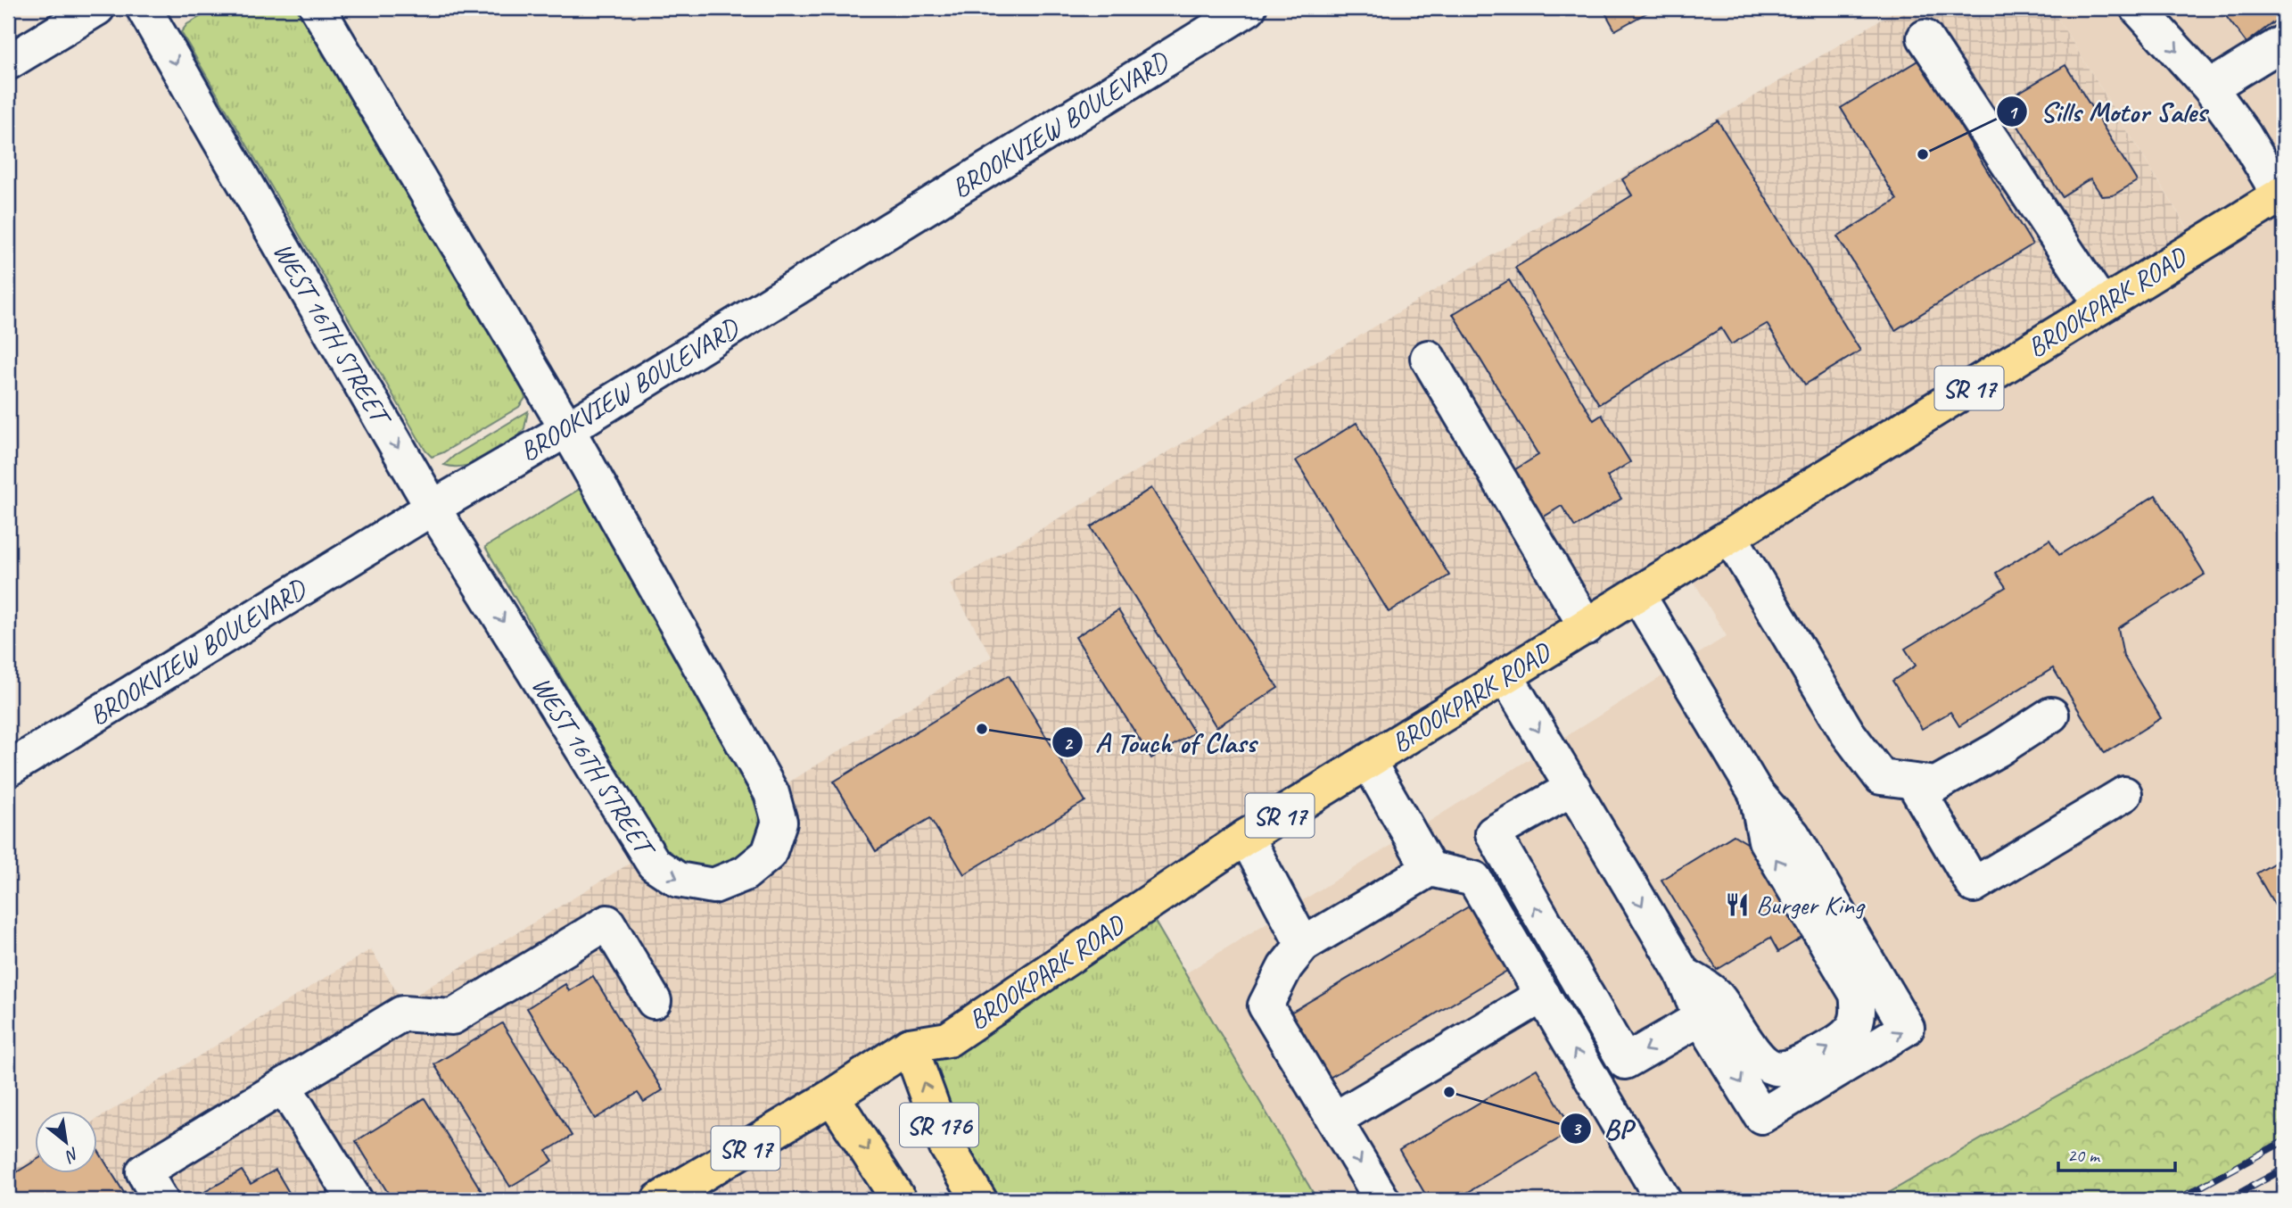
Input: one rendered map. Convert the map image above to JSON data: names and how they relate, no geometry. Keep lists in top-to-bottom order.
{
  "streets": {
    "main road": ["BROOKPARK ROAD", "SR 17", "SR 176"],
    "street": ["BROOKVIEW BOULEVARD", "WEST 16TH STREET"]
  },
  "crossings": [
    ["BROOKVIEW BOULEVARD", "WEST 16TH STREET"],
    ["BROOKPARK ROAD", "SR 176"]
  ],
  "places": {
    "other": ["Sills Motor Sales", "A Touch of Class", "BP"],
    "restaurant": ["Burger King"]
  },
  "scale_bar": "20 m",
  "north": "bottom right"
}
